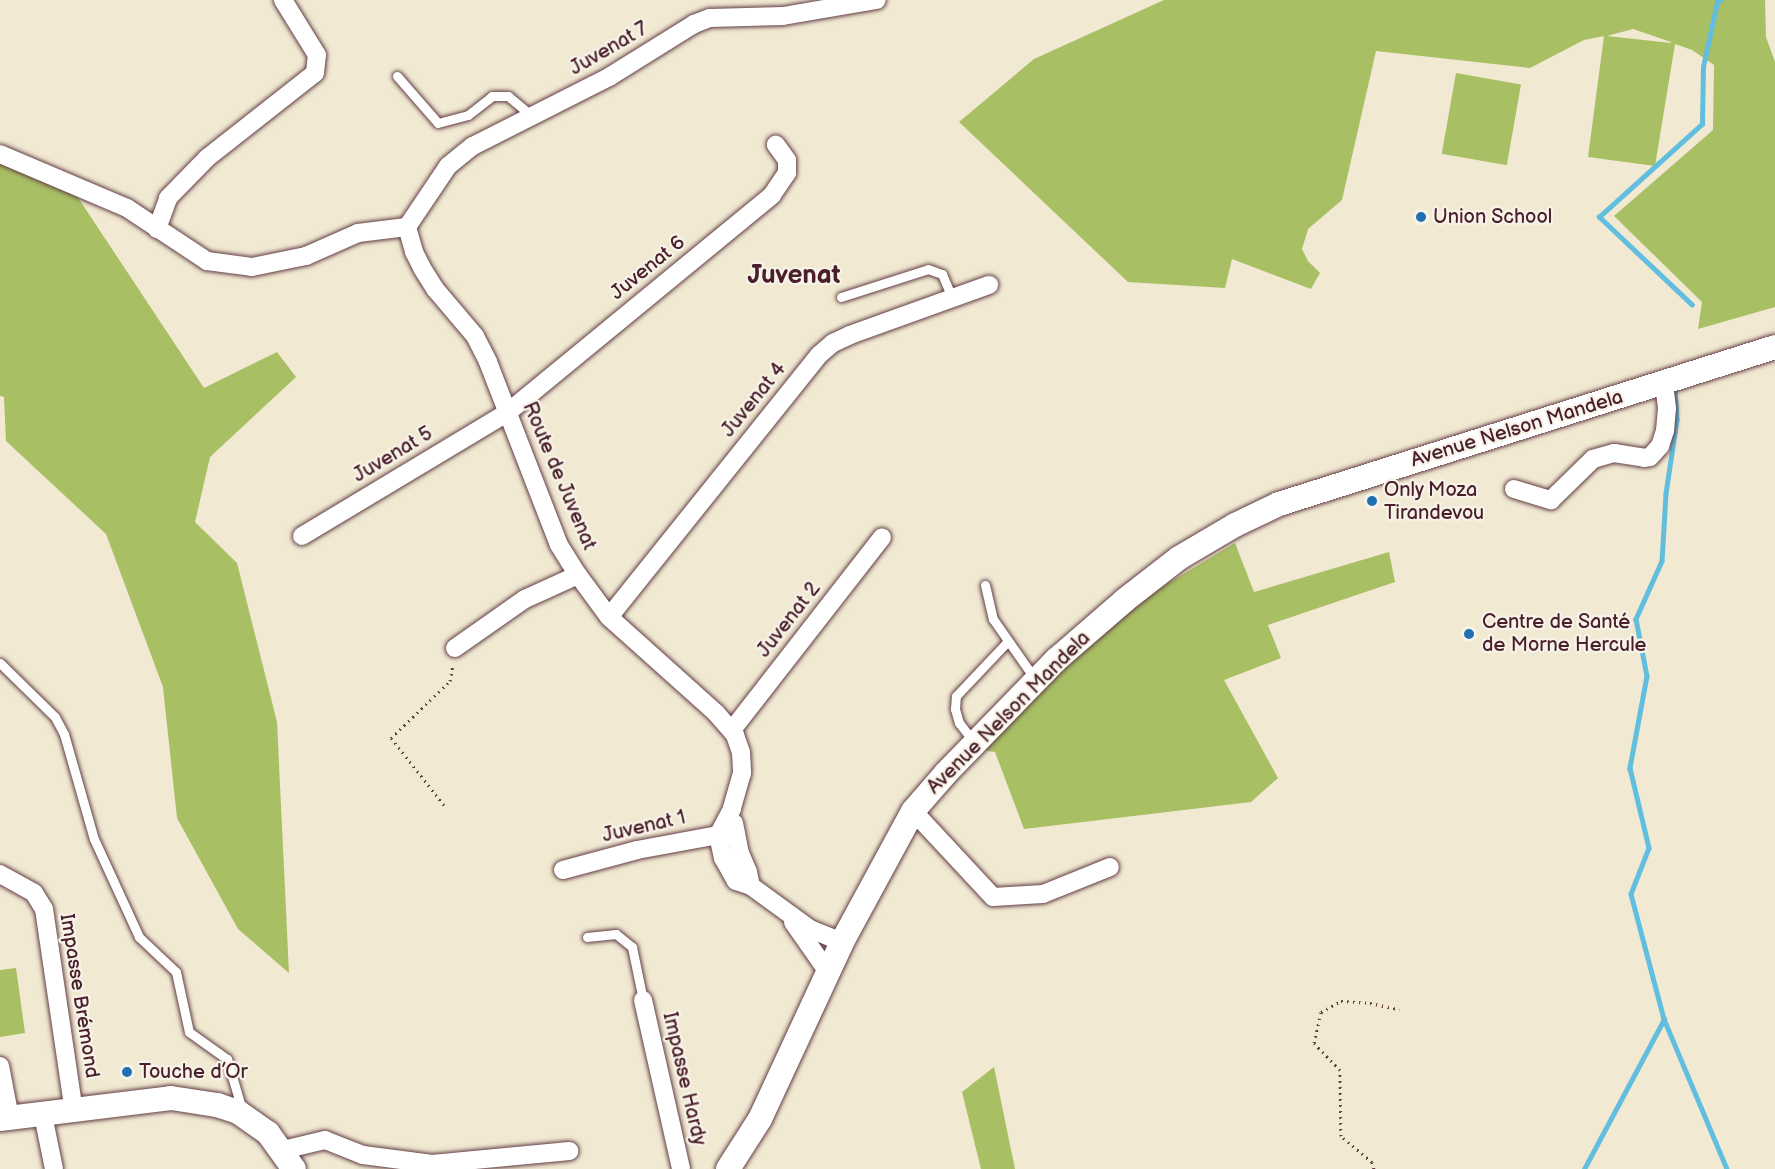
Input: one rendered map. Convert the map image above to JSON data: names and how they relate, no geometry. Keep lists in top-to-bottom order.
{
  "streets": {
    "street": [
      "Juvenat 7",
      "Juvenat 6",
      "Juvenat 4",
      "Avenue Nelson Mandela",
      "Juvenat 5",
      "Route de Juvenat",
      "Juvenat 2",
      "Juvenat 1",
      "Impasse Brémond",
      "Impasse Hardy"
    ]
  },
  "crossings": [
    ["Juvenat 7", "Route de Juvenat"],
    ["Juvenat 6", "Juvenat 5"],
    ["Juvenat 6", "Route de Juvenat"],
    ["Juvenat 4", "Route de Juvenat"],
    ["Avenue Nelson Mandela", "Route de Juvenat"],
    ["Juvenat 5", "Route de Juvenat"],
    ["Route de Juvenat", "Juvenat 2"],
    ["Route de Juvenat", "Juvenat 1"]
  ],
  "districts": ["Juvenat"],
  "places": [
    "Union School",
    "Only Moza Tirandevou",
    "Centre de Santé de Morne Hercule",
    "Touche d’Or"
  ]
}
